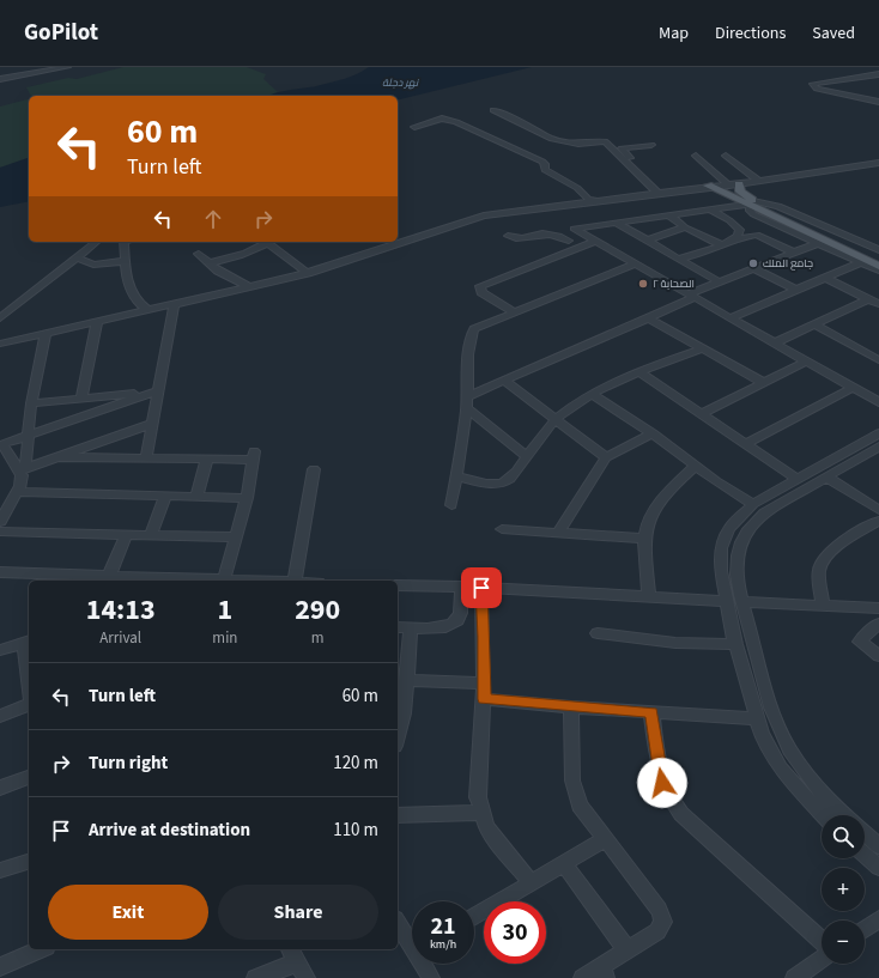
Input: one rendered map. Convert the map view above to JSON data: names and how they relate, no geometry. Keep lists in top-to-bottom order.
{
  "water": ["نهر دجلة"],
  "places": ["جامع الملك", "الصحابة ٢"],
  "page": {
    "header": "GoPilot",
    "nav": ["Map", "Directions", "Saved"],
    "turn": ["60 m", "Turn left"],
    "eta": [
      "14:13",
      "Arrival",
      "1",
      "min",
      "290",
      "m"
    ],
    "list": [
      {
        "name": "Turn left",
        "value": "60 m"
      },
      {
        "name": "Turn right",
        "value": "120 m"
      },
      {
        "name": "Arrive at destination",
        "value": "110 m"
      }
    ],
    "map_buttons": ["+", "−"],
    "buttons": ["Exit", "Share"],
    "speed": "21 km/h",
    "limit": "30"
  }
}
